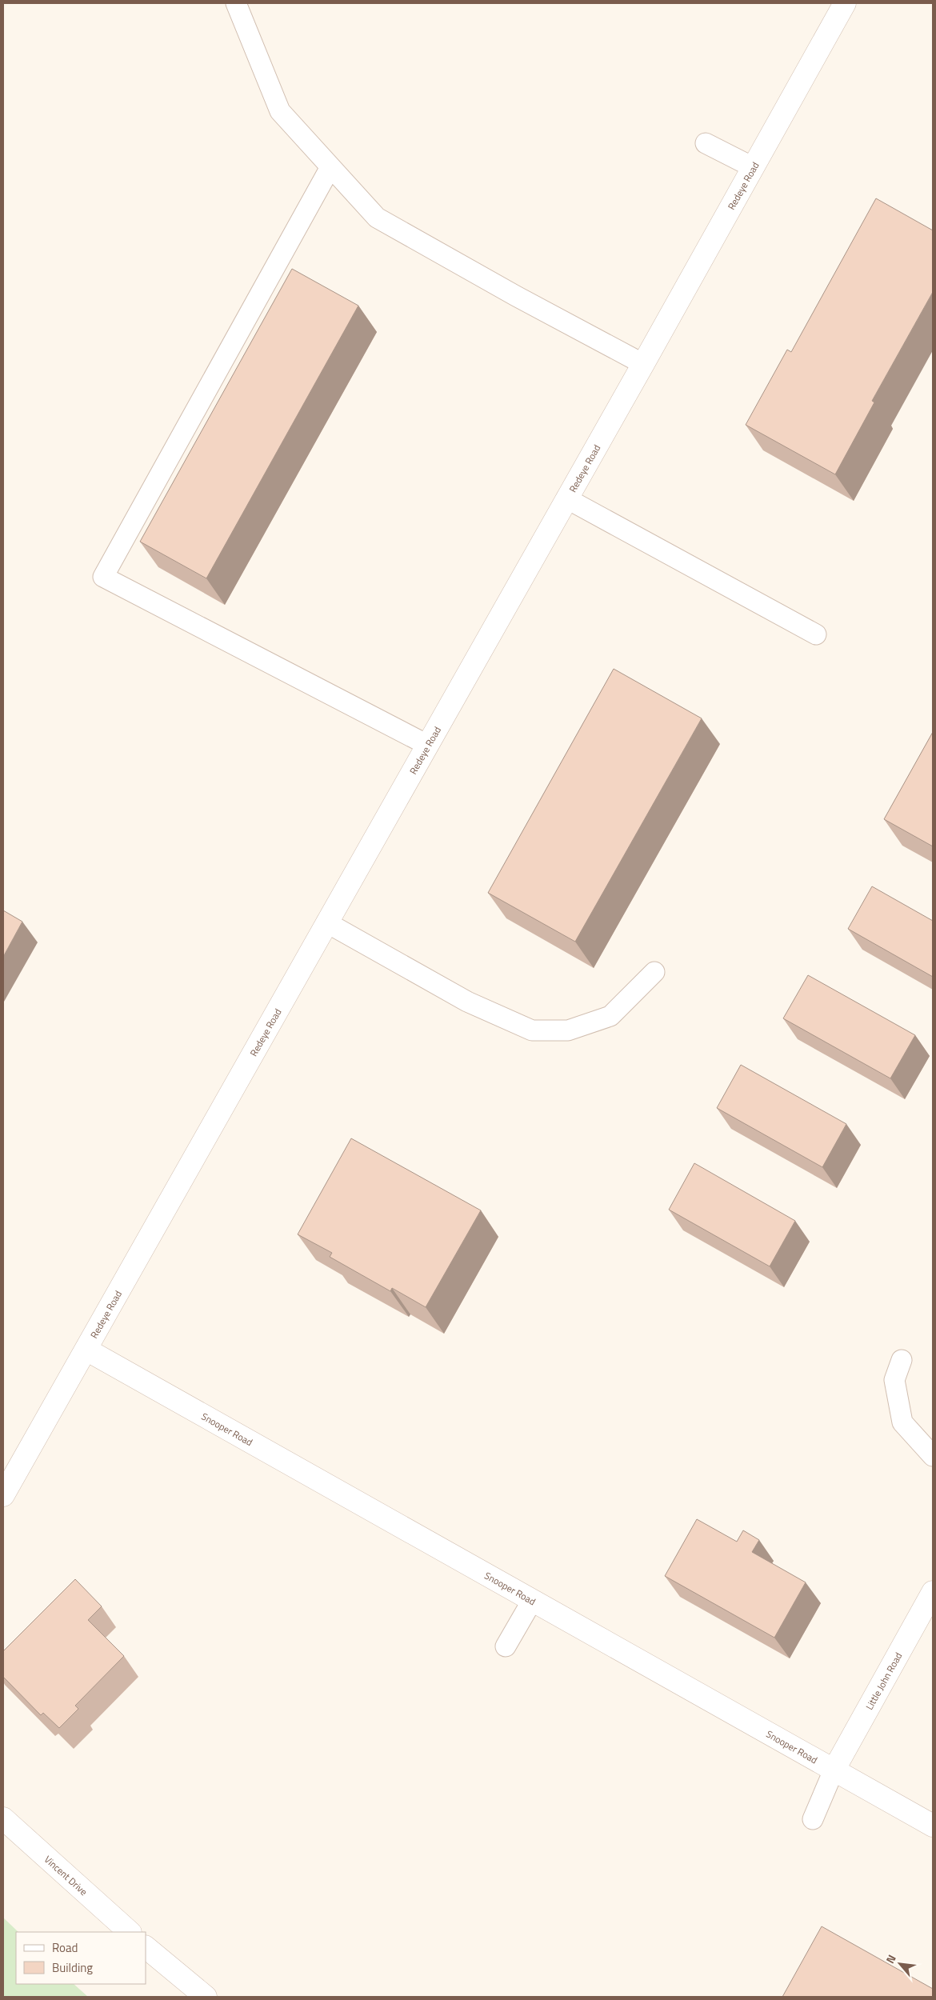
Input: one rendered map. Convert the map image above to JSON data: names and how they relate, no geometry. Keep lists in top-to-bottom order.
{
  "streets": {
    "street": [
      "Redeye Road",
      "Snooper Road",
      "Little John Road",
      "Vincent Drive"
    ]
  },
  "crossings": [
    ["Redeye Road", "Snooper Road"],
    ["Snooper Road", "Little John Road"]
  ],
  "legend": ["Road", "Building"],
  "north": "top left"
}
